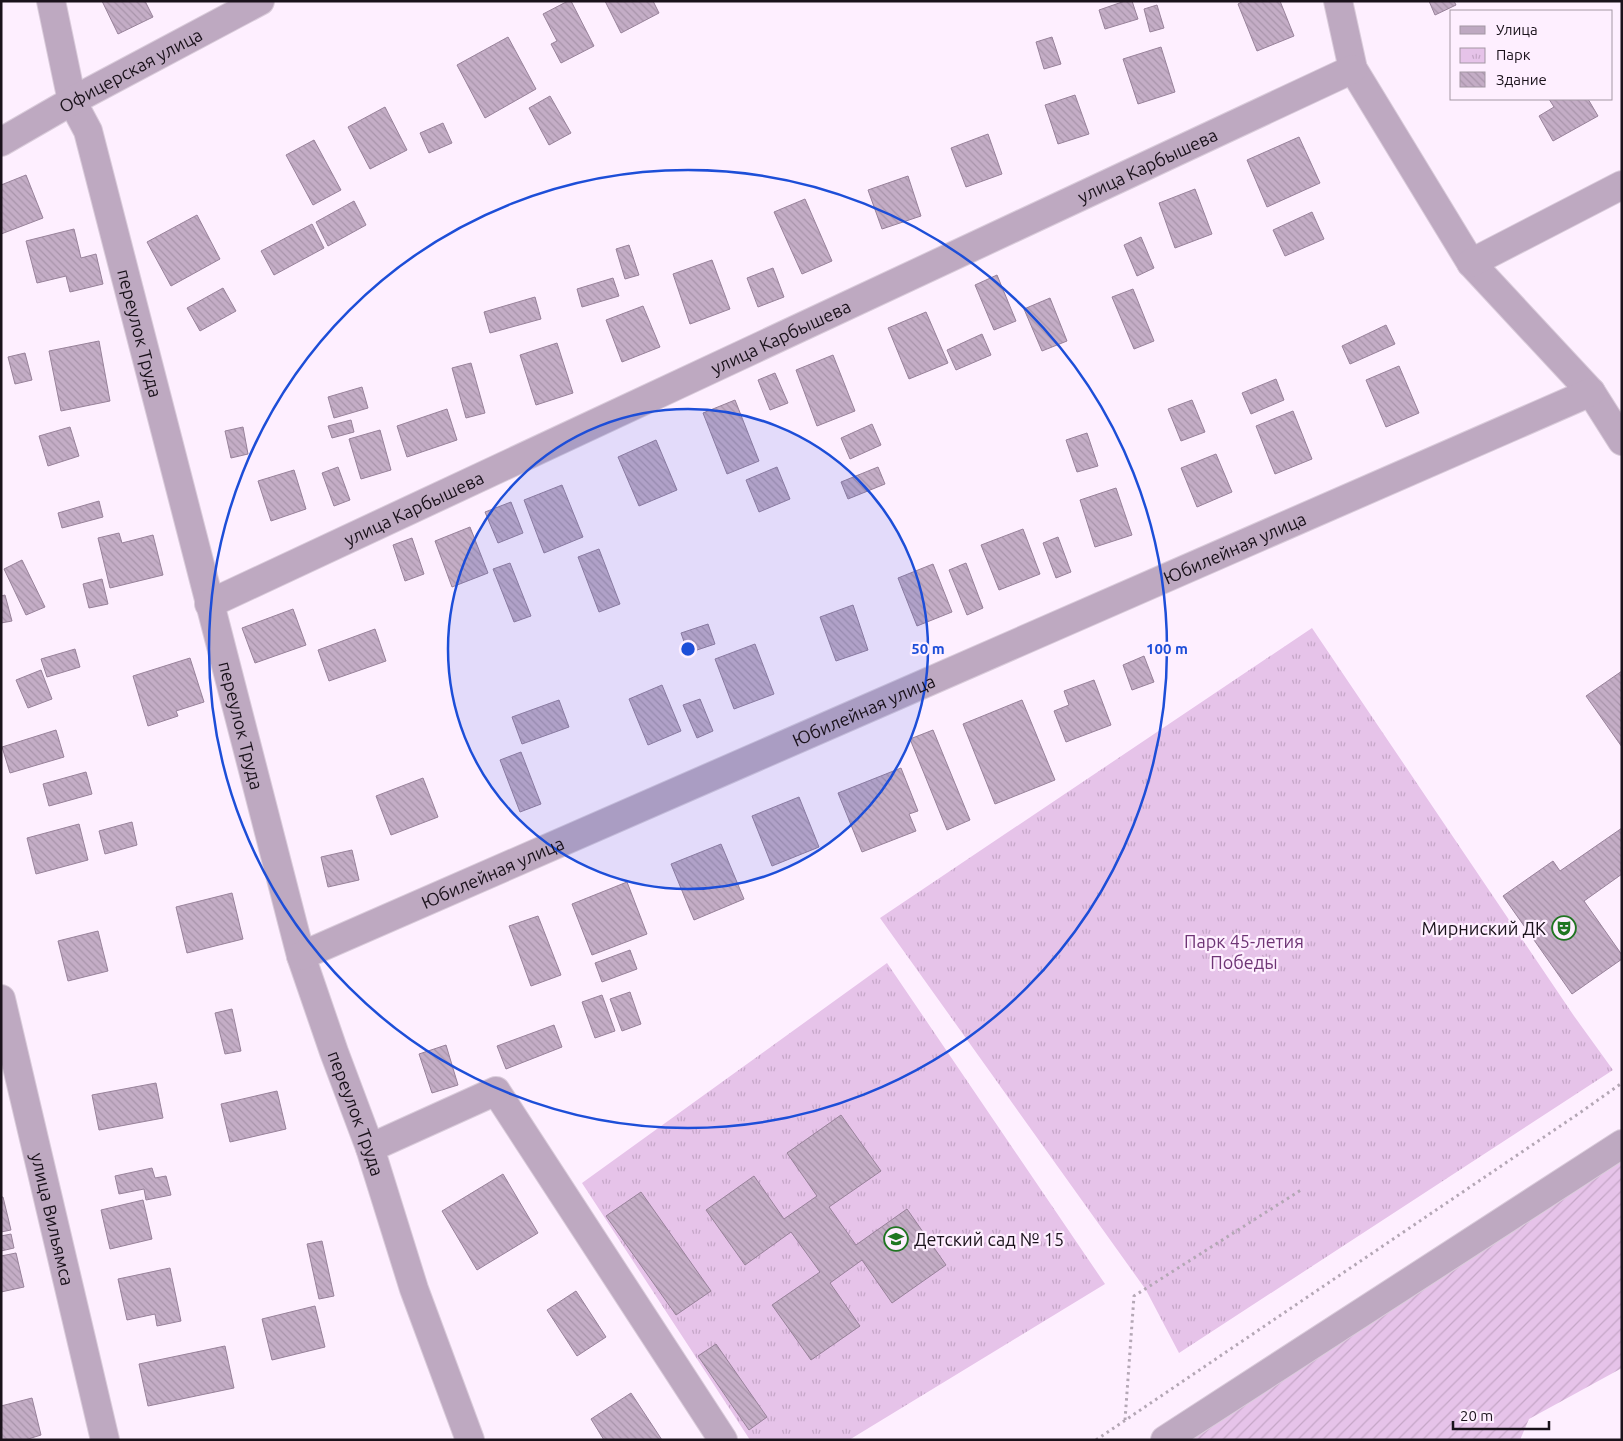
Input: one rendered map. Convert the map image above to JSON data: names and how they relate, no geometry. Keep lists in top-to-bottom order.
{
  "streets": {
    "street": [
      "Офицерская улица",
      "улица Карбышева",
      "переулок Труда",
      "Юбилейная улица",
      "улица Вильямса"
    ]
  },
  "crossings": [
    ["Офицерская улица", "переулок Труда"],
    ["улица Карбышева", "переулок Труда"],
    ["переулок Труда", "Юбилейная улица"]
  ],
  "parks": ["Парк 45-летия Победы"],
  "places": {
    "theatre": ["Мирниский ДК"],
    "school or university": ["Детский сад № 15"]
  },
  "legend": ["Улица", "Парк", "Здание"],
  "scale_bar": "20 m",
  "rings": ["50 m", "100 m"]
}
